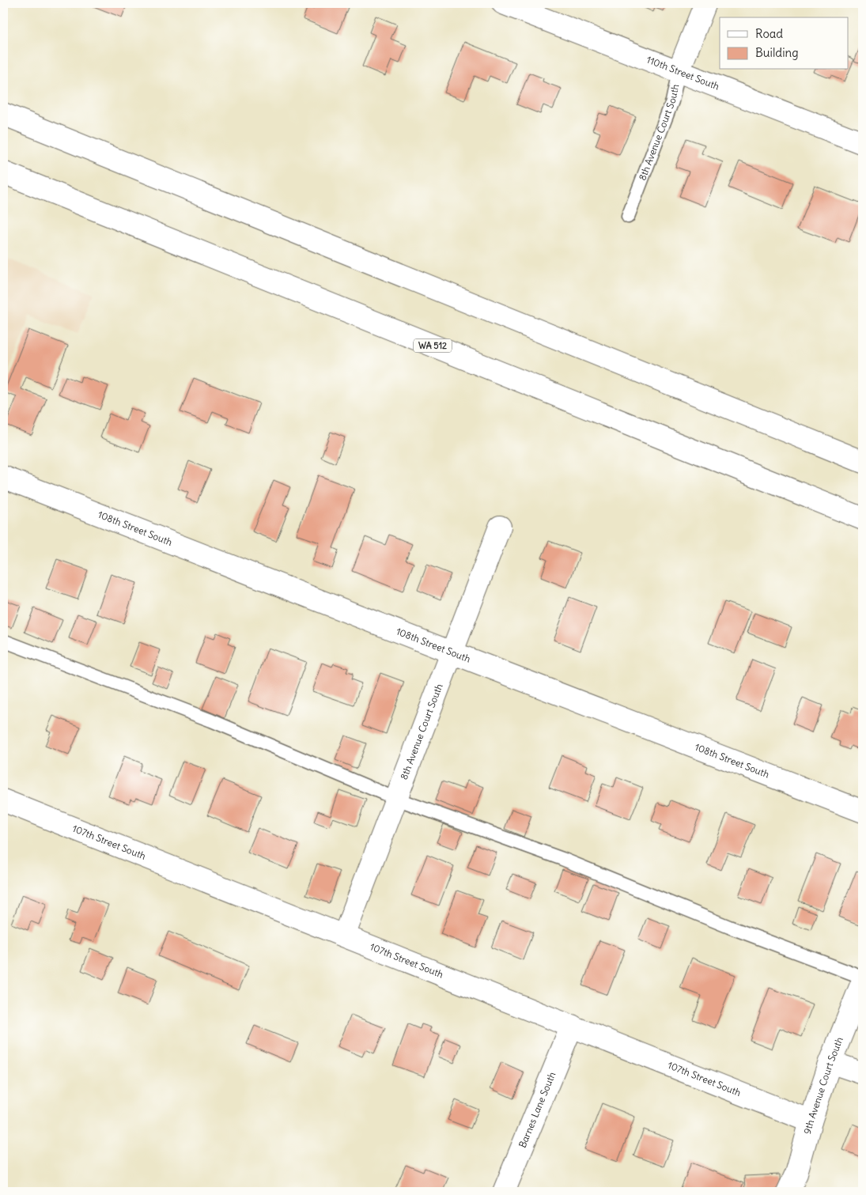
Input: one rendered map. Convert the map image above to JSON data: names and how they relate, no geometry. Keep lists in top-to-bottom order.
{
  "streets": {
    "main road": [
      "110th Street South",
      "8th Avenue Court South",
      "WA 512",
      "108th Street South",
      "107th Street South",
      "9th Avenue Court South",
      "Barnes Lane South"
    ]
  },
  "crossings": [
    ["110th Street South", "8th Avenue Court South"],
    ["8th Avenue Court South", "108th Street South"],
    ["8th Avenue Court South", "107th Street South"],
    ["107th Street South", "9th Avenue Court South"],
    ["107th Street South", "Barnes Lane South"]
  ],
  "legend": ["Road", "Building"]
}
